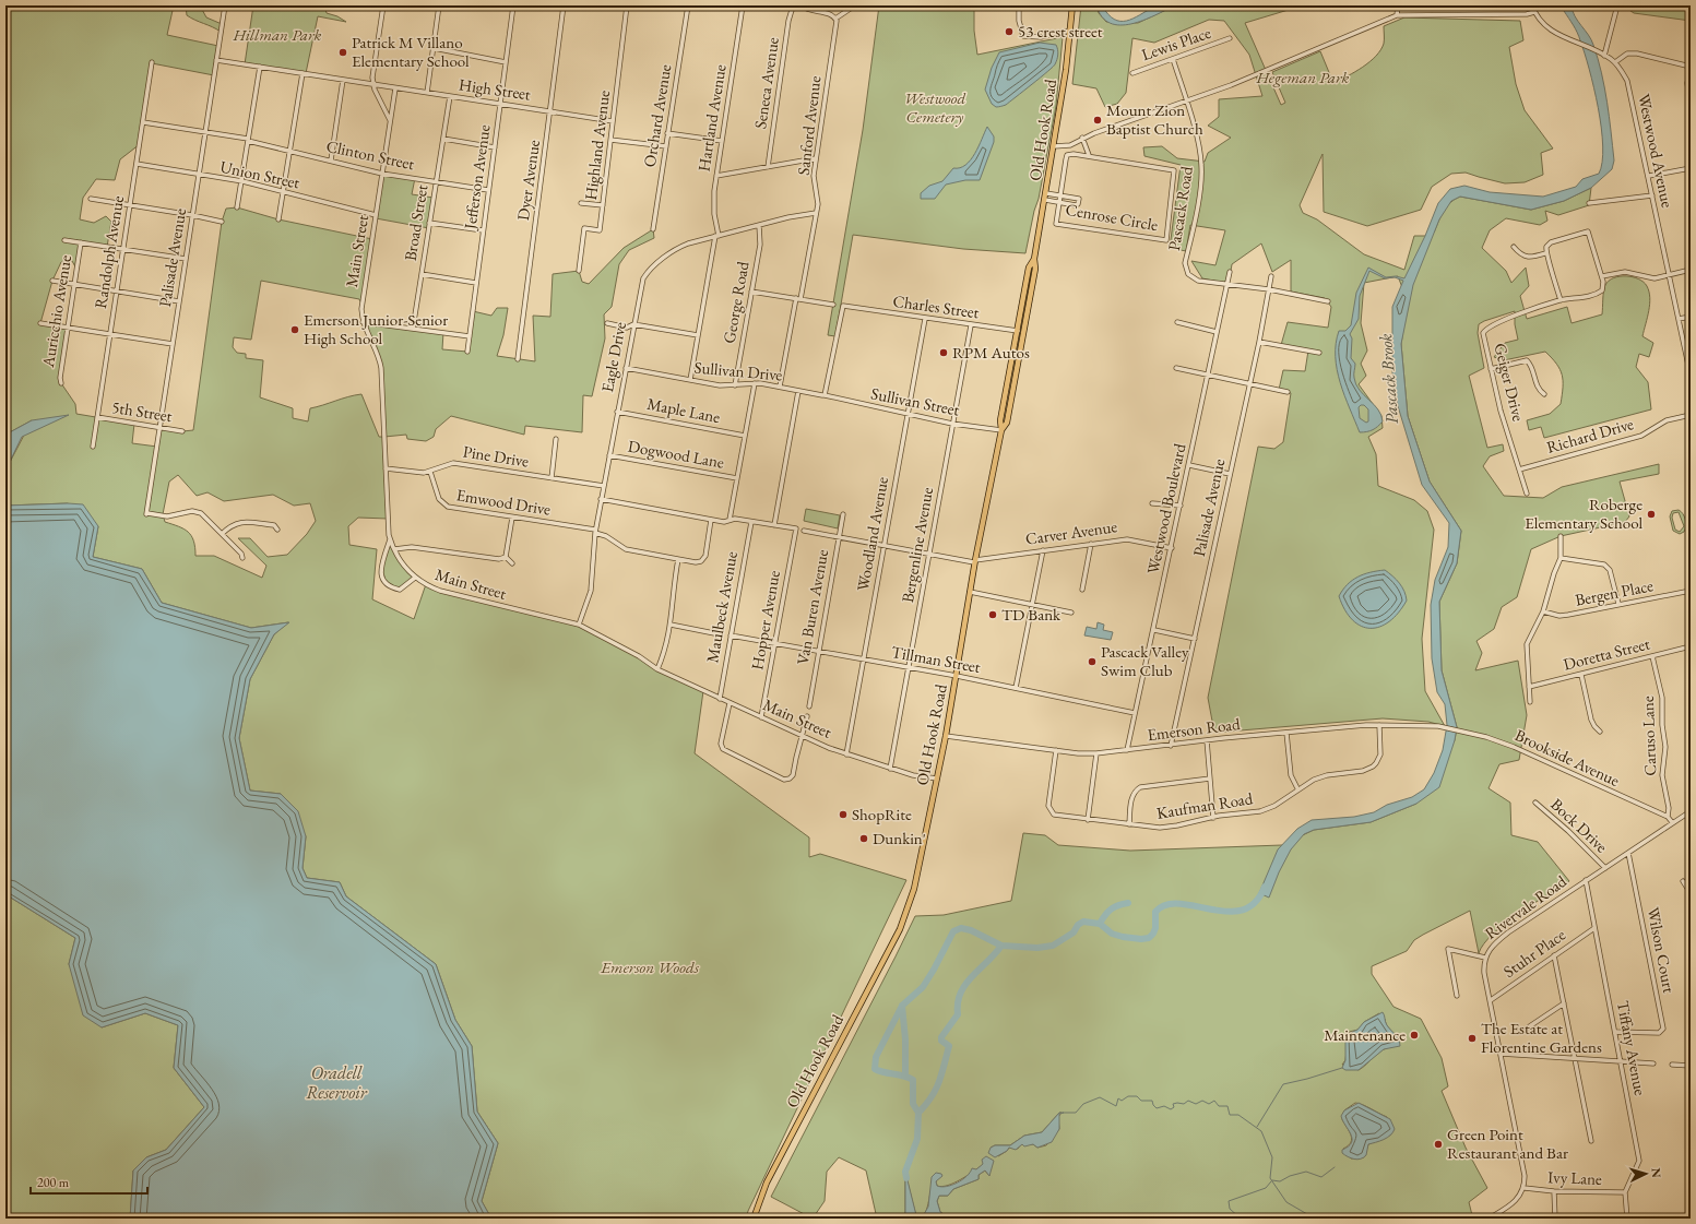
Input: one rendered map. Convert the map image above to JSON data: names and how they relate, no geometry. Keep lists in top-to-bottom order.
{
  "streets": {
    "main road": ["Old Hook Road"],
    "street": [
      "Lewis Place",
      "Seneca Avenue",
      "High Street",
      "Orchard Avenue",
      "Hartland Avenue",
      "Sanford Avenue",
      "Highland Avenue",
      "Westwood Avenue",
      "Clinton Street",
      "Union Street",
      "Jefferson Avenue",
      "Dyer Avenue",
      "Pascack Road",
      "Cenrose Circle",
      "Broad Street",
      "Main Street",
      "Randolph Avenue",
      "Palisade Avenue",
      "George Road",
      "Charles Street",
      "Auricchio Avenue",
      "Eagle Drive",
      "Sullivan Drive",
      "Geiger Drive",
      "Sullivan Street",
      "Maple Lane",
      "5th Street",
      "Richard Drive",
      "Dogwood Lane",
      "Pine Drive",
      "Emwood Drive",
      "Westwood Boulevard",
      "Carver Avenue",
      "Woodland Avenue",
      "Bergenline Avenue",
      "Bergen Place",
      "Maulbeck Avenue",
      "Van Buren Avenue",
      "Hopper Avenue",
      "Doretta Street",
      "Tillman Street",
      "Emerson Road",
      "Caruso Lane",
      "Brookside Avenue",
      "Kaufman Road",
      "Bock Drive",
      "Rivervale Road",
      "Wilson Court",
      "Stuhr Place",
      "Tiffany Avenue",
      "Ivy Lane"
    ]
  },
  "crossings": [
    ["Lewis Place", "Pascack Road"],
    ["High Street", "Highland Avenue"],
    ["High Street", "Jefferson Avenue"],
    ["High Street", "Dyer Avenue"],
    ["High Street", "Broad Street"],
    ["High Street", "Main Street"],
    ["High Street", "Palisade Avenue"],
    ["Hartland Avenue", "Eagle Drive"],
    ["Hartland Avenue", "Sullivan Drive"],
    ["Sanford Avenue", "Eagle Drive"],
    ["Sanford Avenue", "Sullivan Drive"],
    ["Old Hook Road", "Main Street"],
    ["Old Hook Road", "Charles Street"],
    ["Old Hook Road", "Sullivan Street"],
    ["Old Hook Road", "Carver Avenue"],
    ["Old Hook Road", "Tillman Street"],
    ["Old Hook Road", "Emerson Road"],
    ["Clinton Street", "Jefferson Avenue"],
    ["Clinton Street", "Broad Street"],
    ["Clinton Street", "Main Street"],
    ["Clinton Street", "Randolph Avenue"],
    ["Clinton Street", "Palisade Avenue"],
    ["Union Street", "Main Street"],
    ["Union Street", "Randolph Avenue"],
    ["Union Street", "Palisade Avenue"],
    ["Pascack Road", "Palisade Avenue"],
    ["Pascack Road", "Westwood Boulevard"],
    ["Main Street", "Eagle Drive"],
    ["Main Street", "Pine Drive"],
    ["Main Street", "Woodland Avenue"],
    ["Main Street", "Bergenline Avenue"],
    ["Main Street", "Maulbeck Avenue"],
    ["Main Street", "Hopper Avenue"],
    ["Randolph Avenue", "5th Street"],
    ["Palisade Avenue", "5th Street"],
    ["Palisade Avenue", "Emerson Road"],
    ["George Road", "Eagle Drive"],
    ["George Road", "Sullivan Drive"],
    ["Charles Street", "Sullivan Drive"],
    ["Charles Street", "Sullivan Street"],
    ["Charles Street", "Woodland Avenue"],
    ["Charles Street", "Bergenline Avenue"],
    ["Eagle Drive", "Sullivan Drive"],
    ["Eagle Drive", "Maple Lane"],
    ["Eagle Drive", "Dogwood Lane"],
    ["Eagle Drive", "Pine Drive"],
    ["Eagle Drive", "Emwood Drive"],
    ["Sullivan Drive", "Sullivan Street"],
    ["Geiger Drive", "Richard Drive"],
    ["Sullivan Street", "Woodland Avenue"],
    ["Sullivan Street", "Bergenline Avenue"],
    ["Pine Drive", "Emwood Drive"],
    ["Westwood Boulevard", "Carver Avenue"],
    ["Westwood Boulevard", "Tillman Street"],
    ["Westwood Boulevard", "Emerson Road"],
    ["Carver Avenue", "Woodland Avenue"],
    ["Carver Avenue", "Bergenline Avenue"],
    ["Carver Avenue", "Van Buren Avenue"],
    ["Woodland Avenue", "Tillman Street"],
    ["Bergenline Avenue", "Tillman Street"],
    ["Maulbeck Avenue", "Tillman Street"],
    ["Van Buren Avenue", "Tillman Street"],
    ["Hopper Avenue", "Tillman Street"],
    ["Doretta Street", "Caruso Lane"],
    ["Emerson Road", "Brookside Avenue"],
    ["Emerson Road", "Kaufman Road"],
    ["Caruso Lane", "Brookside Avenue"],
    ["Brookside Avenue", "Rivervale Road"],
    ["Bock Drive", "Rivervale Road"],
    ["Rivervale Road", "Wilson Court"],
    ["Rivervale Road", "Stuhr Place"],
    ["Rivervale Road", "Tiffany Avenue"],
    ["Rivervale Road", "Ivy Lane"],
    ["Wilson Court", "Tiffany Avenue"],
    ["Stuhr Place", "Tiffany Avenue"],
    ["Tiffany Avenue", "Ivy Lane"]
  ],
  "water": ["Pascack Brook", "Oradell Reservoir"],
  "parks": [
    "Hillman Park",
    "Hegeman Park",
    "Westwood Cemetery",
    "Emerson Woods"
  ],
  "places": [
    "53 crest street",
    "Patrick M Villano Elementary School",
    "Mount Zion Baptist Church",
    "Emerson Junior-Senior High School",
    "RPM Autos",
    "Roberge Elementary School",
    "TD Bank",
    "Pascack Valley Swim Club",
    "ShopRite",
    "Dunkin'",
    "Maintenance",
    "The Estate at Florentine Gardens",
    "Green Point Restaurant and Bar"
  ],
  "scale_bar": "200 m",
  "north": "right"
}
